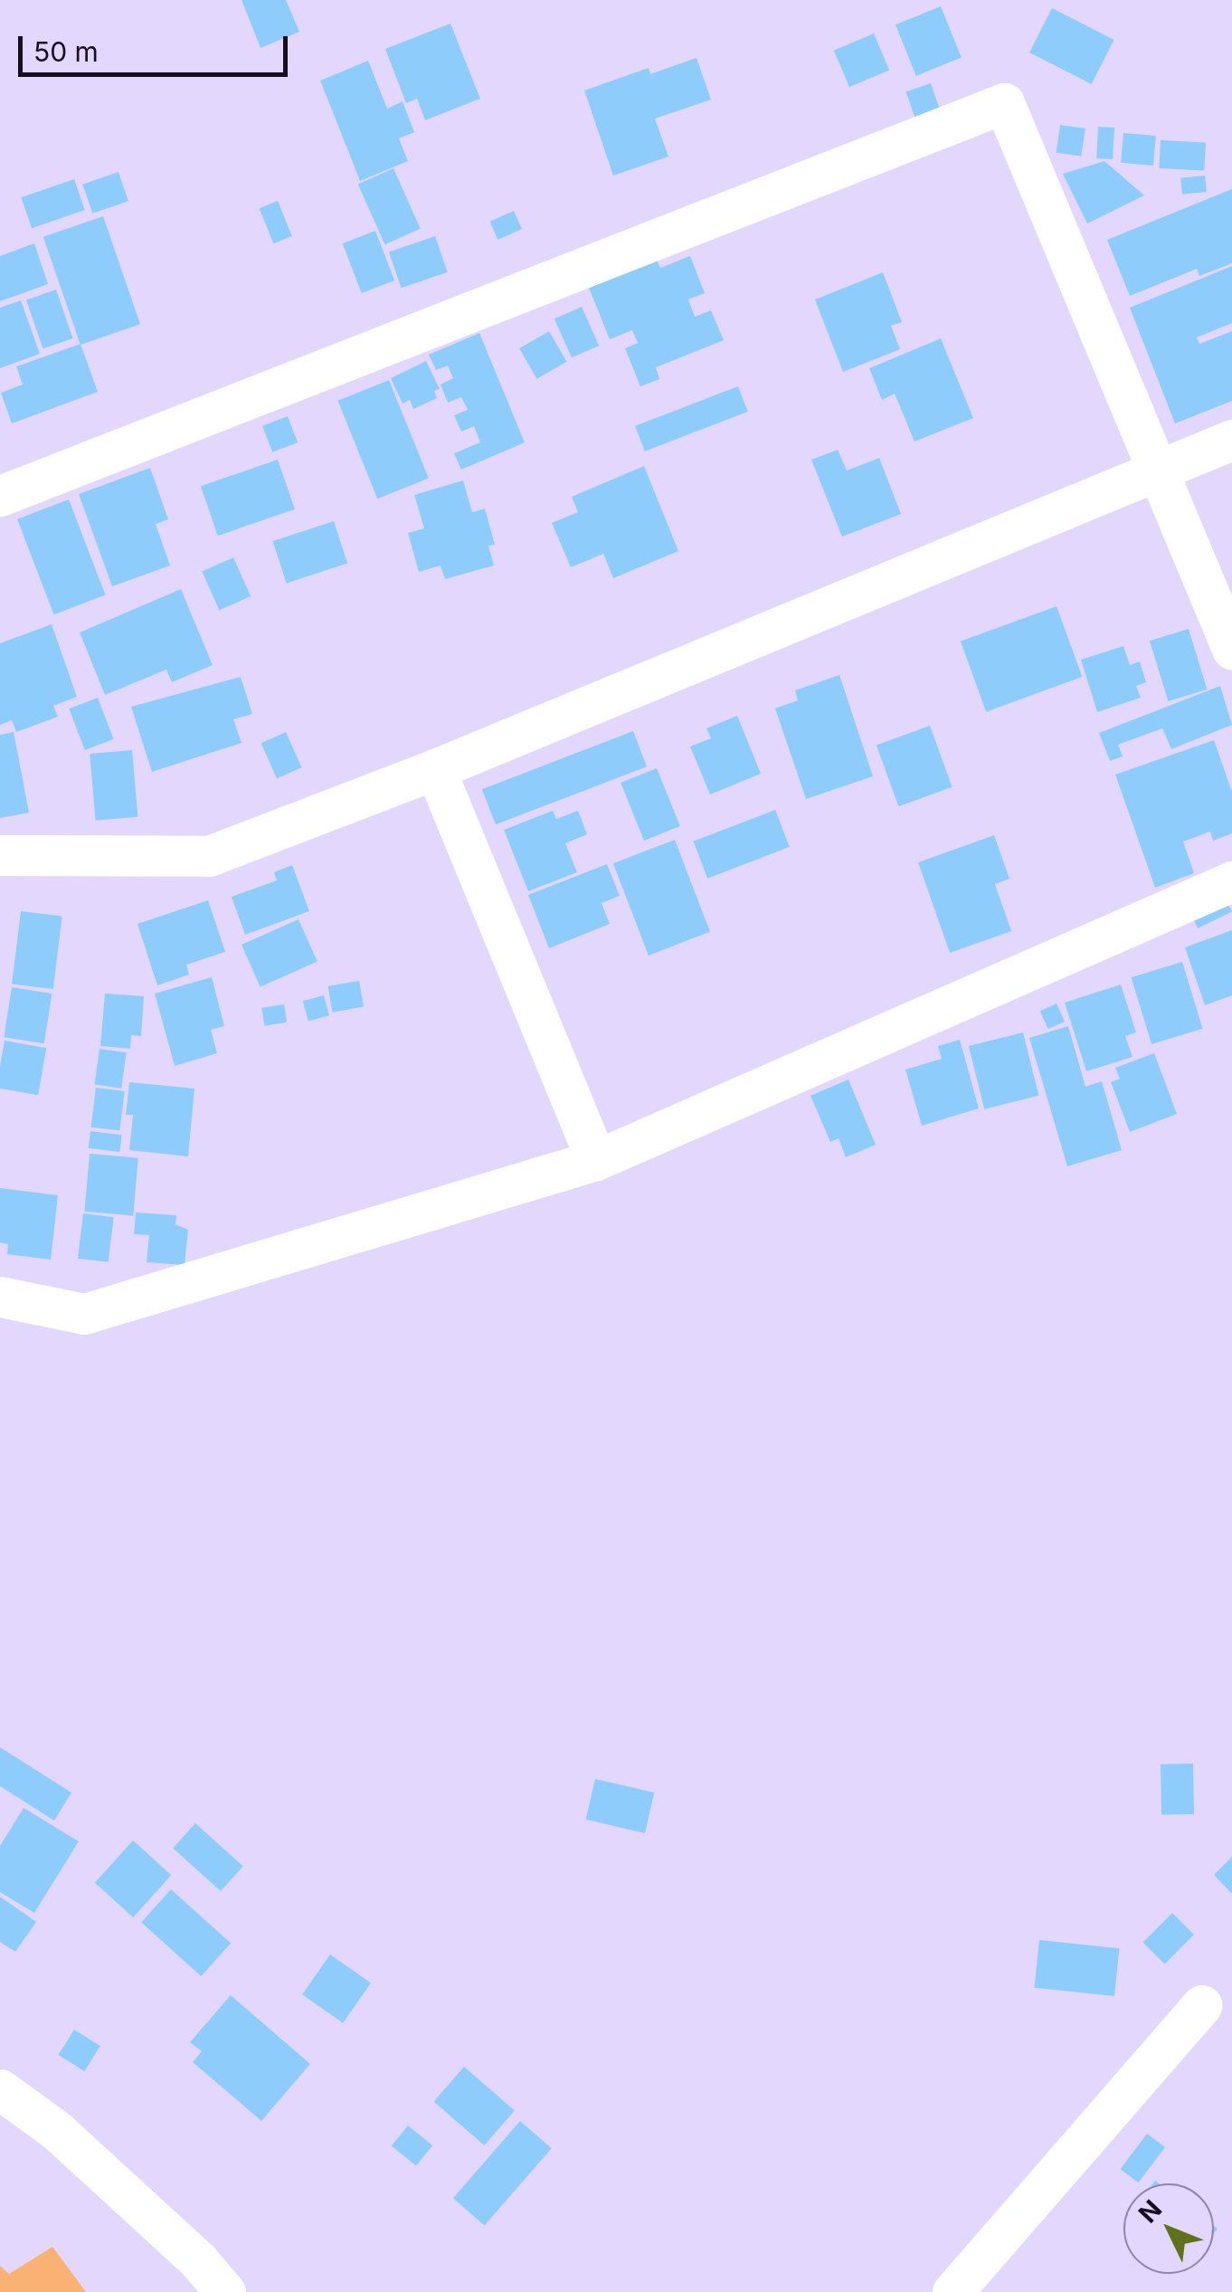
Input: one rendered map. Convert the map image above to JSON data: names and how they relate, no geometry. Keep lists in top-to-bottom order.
{
  "scale_bar": "50 m",
  "north": "top left"
}
